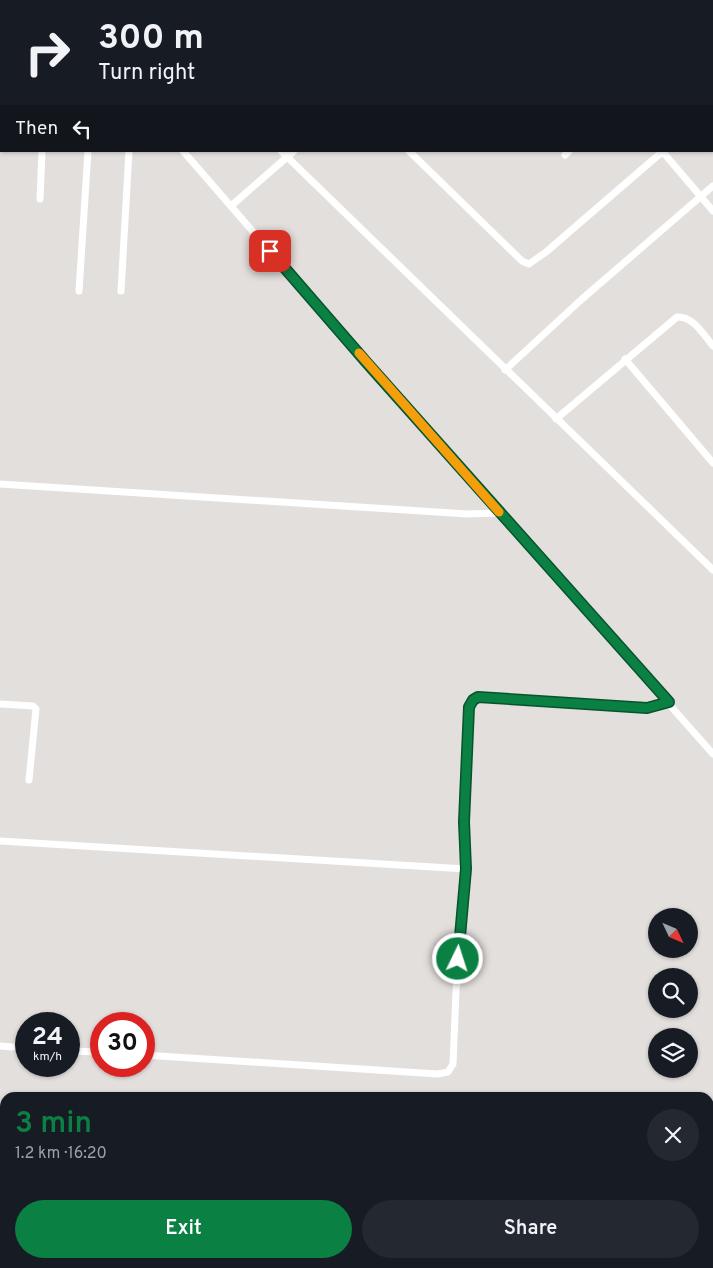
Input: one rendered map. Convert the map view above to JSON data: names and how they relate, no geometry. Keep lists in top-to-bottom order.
{
  "north": "bottom right",
  "page": {
    "turn": ["300 m", "Turn right"],
    "then": "Then",
    "speed": "24 km/h",
    "limit": "30",
    "heading": ["3 min", "1.2 km · 16:20"],
    "buttons": ["Exit", "Share"]
  }
}
